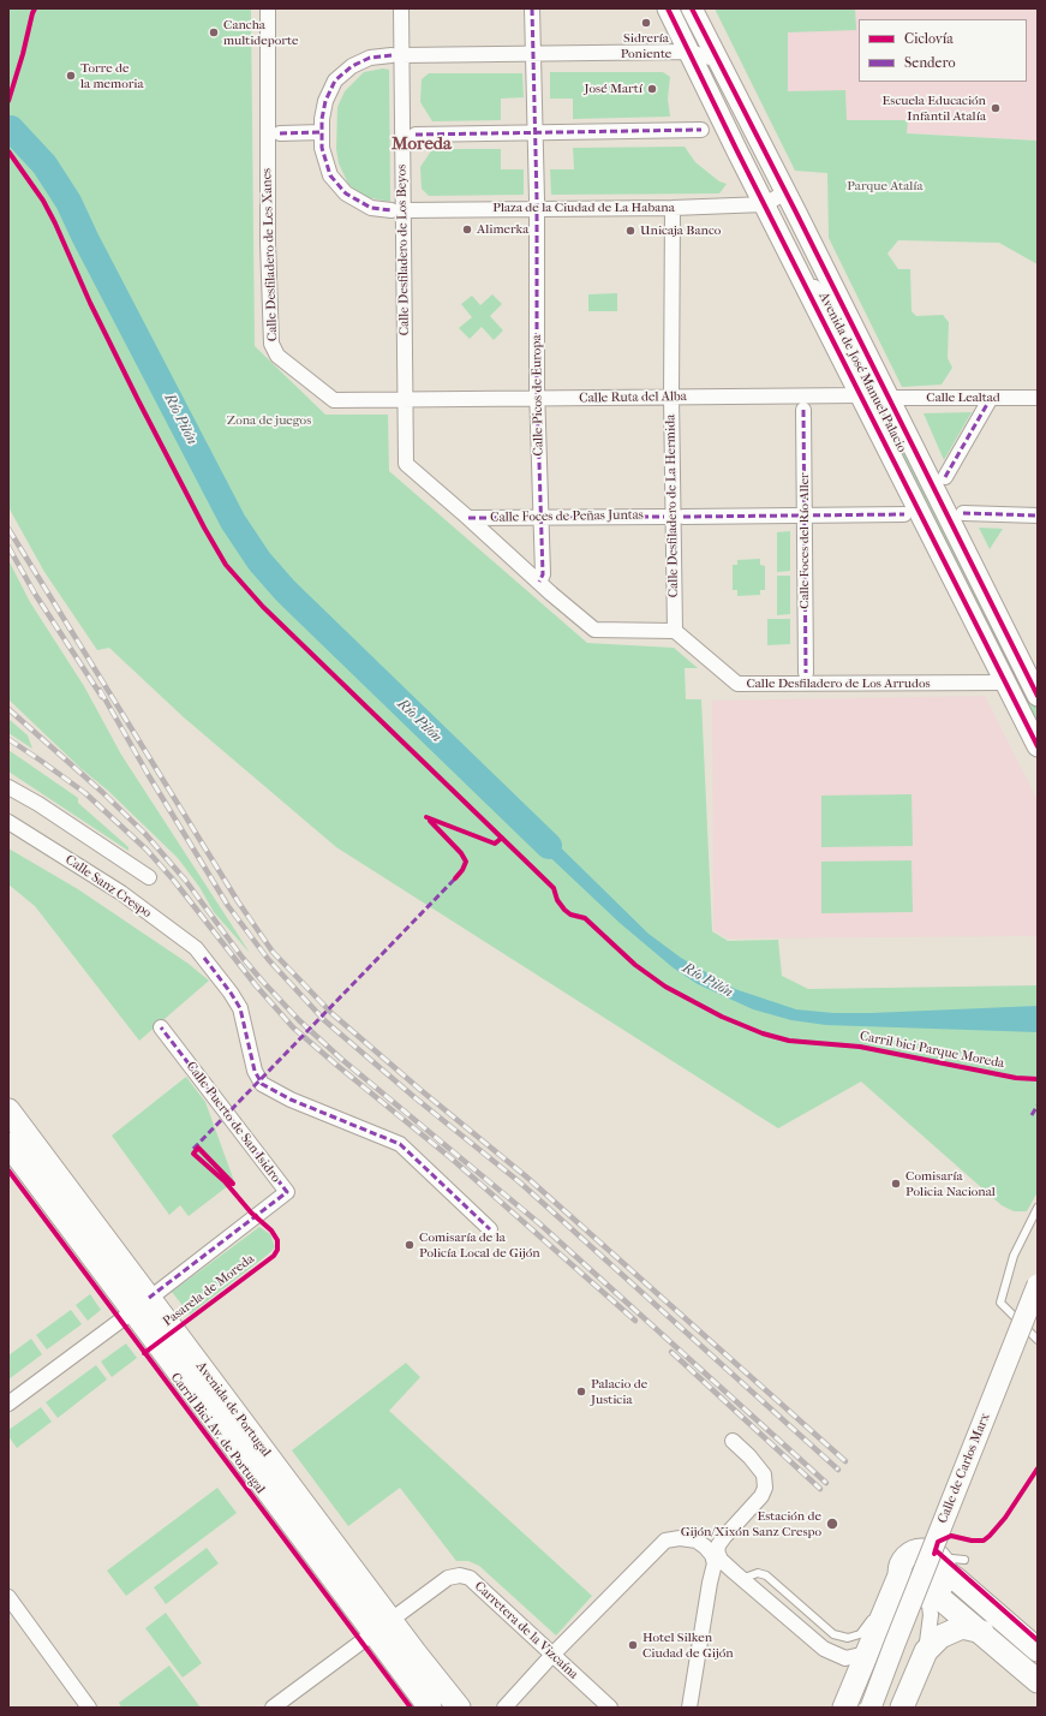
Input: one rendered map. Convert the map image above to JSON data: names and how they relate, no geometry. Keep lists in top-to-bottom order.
{
  "streets": {
    "main road": ["Avenida de José Manuel Palacio", "Avenida de Portugal", "Calle de Carlos Marx"],
    "street": [
      "Plaza de la Ciudad de La Habana",
      "Calle Desfiladero de Los Beyos",
      "Calle Desfiladero de Les Xanes",
      "Calle Picos de Europa",
      "Calle Ruta del Alba",
      "Calle Lealtad",
      "Calle Desfiladero de La Hermida",
      "Calle Foces de Peñas Juntas",
      "Calle Foces del Río Aller",
      "Calle Desfiladero de Los Arrudos",
      "Calle Sanz Crespo",
      "Calle Puerto de San Isidro",
      "Carretera de la Vizcaína"
    ],
    "cycle path": ["Carril bici Parque Moreda", "Pasarela de Moreda", "Carril Bici Av. de Portugal"]
  },
  "crossings": [
    ["Plaza de la Ciudad de La Habana", "Calle Desfiladero de Los Beyos"],
    ["Plaza de la Ciudad de La Habana", "Avenida de José Manuel Palacio"],
    ["Plaza de la Ciudad de La Habana", "Calle Picos de Europa"],
    ["Plaza de la Ciudad de La Habana", "Calle Desfiladero de La Hermida"],
    ["Calle Desfiladero de Los Beyos", "Calle Desfiladero de Les Xanes"],
    ["Calle Desfiladero de Los Beyos", "Calle Ruta del Alba"],
    ["Calle Desfiladero de Los Beyos", "Calle Foces de Peñas Juntas"],
    ["Calle Desfiladero de Les Xanes", "Calle Ruta del Alba"],
    ["Avenida de José Manuel Palacio", "Calle Ruta del Alba"],
    ["Avenida de José Manuel Palacio", "Calle Lealtad"],
    ["Avenida de José Manuel Palacio", "Calle Desfiladero de Los Arrudos"],
    ["Calle Picos de Europa", "Calle Ruta del Alba"],
    ["Calle Picos de Europa", "Calle Foces de Peñas Juntas"],
    ["Calle Ruta del Alba", "Calle Desfiladero de La Hermida"],
    ["Calle Desfiladero de La Hermida", "Calle Desfiladero de Los Arrudos"],
    ["Calle Puerto de San Isidro", "Avenida de Portugal"],
    ["Avenida de Portugal", "Carretera de la Vizcaína"]
  ],
  "districts": ["Moreda"],
  "water": ["Río Pilón"],
  "parks": ["Parque Atalía", "Zona de juegos"],
  "places": [
    "Sidrería Poniente",
    "Cancha multideporte",
    "Torre de la memoria",
    "José Martí",
    "Escuela Educación Infantil Atalía",
    "Alimerka",
    "Unicaja Banco",
    "Comisaría Policia Nacional",
    "Comisaría de la Policía Local de Gijón",
    "Palacio de Justicia",
    "Estación de Gijón/Xixón Sanz Crespo",
    "Hotel Silken Ciudad de Gijón"
  ],
  "legend": ["Ciclovía", "Sendero"]
}
